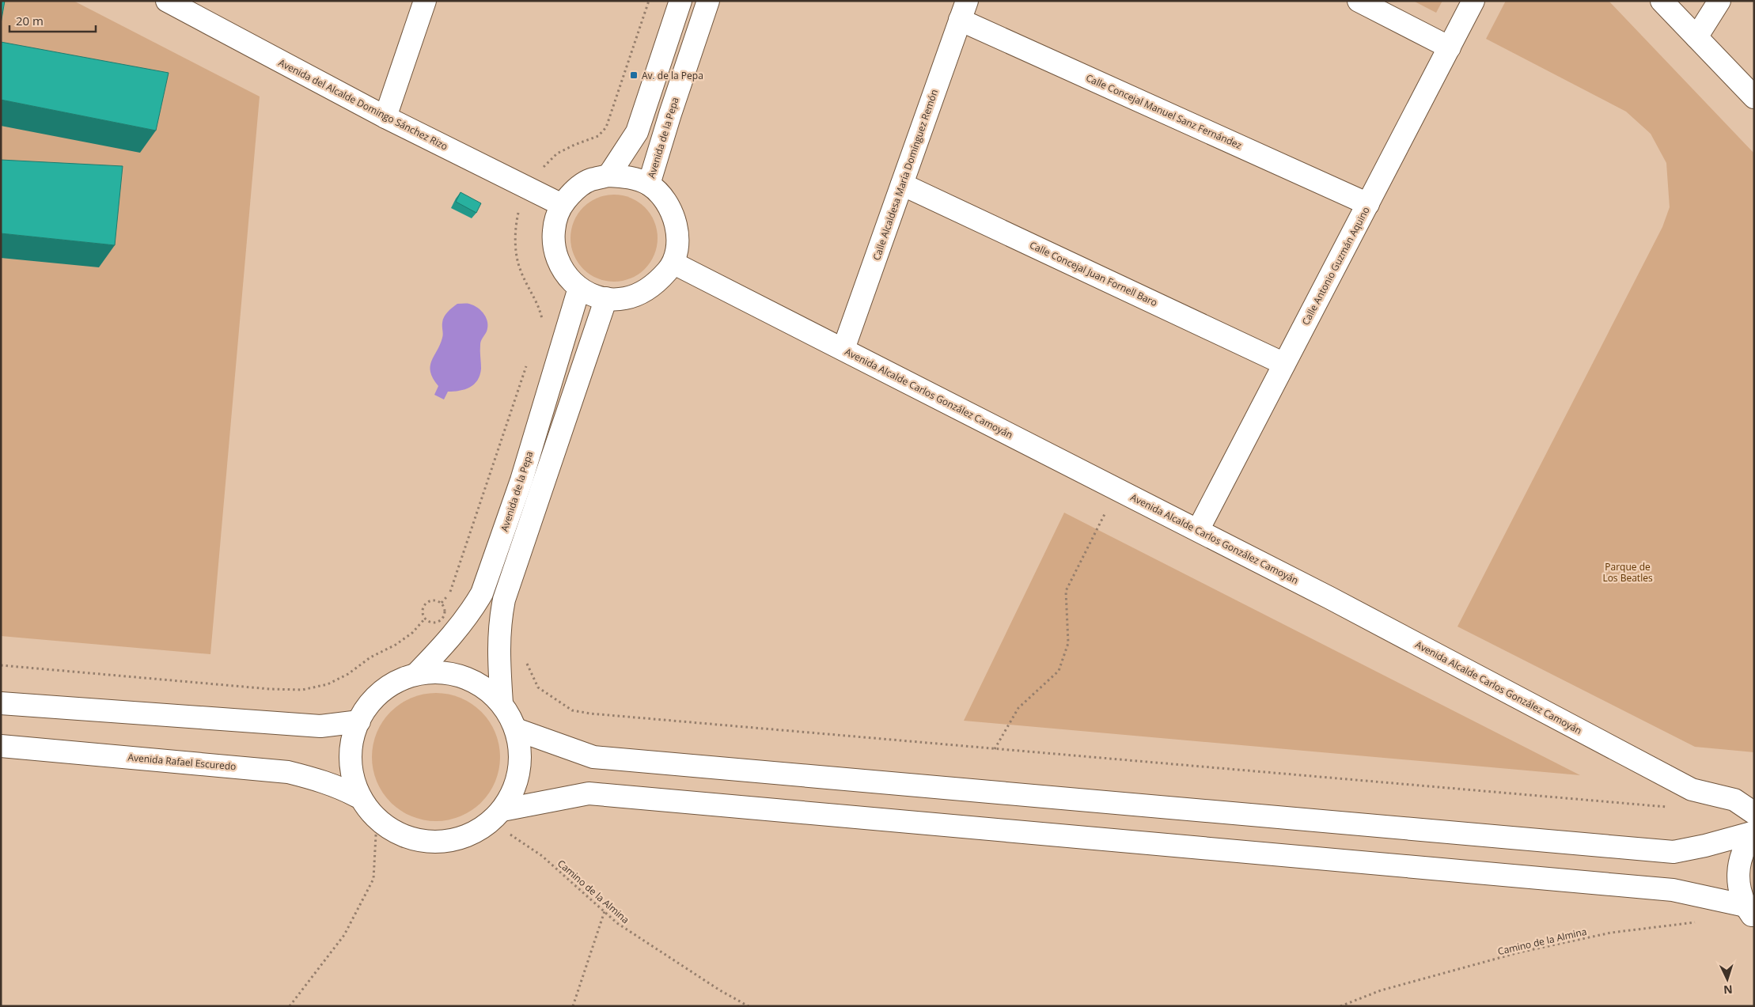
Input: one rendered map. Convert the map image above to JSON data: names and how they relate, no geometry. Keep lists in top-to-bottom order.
{
  "streets": {
    "street": [
      "Avenida del Alcalde Domingo Sánchez Rizo",
      "Calle Concejal Manuel Sanz Fernández",
      "Avenida de la Pepa",
      "Calle Alcaldesa María Domínguez Remón",
      "Calle Antonio Guzmán Aquino",
      "Calle Concejal Juan Fornell Baro",
      "Avenida Alcalde Carlos González Camoyán",
      "Avenida Rafael Escuredo"
    ],
    "path": ["Camino de la Almina"]
  },
  "crossings": [
    ["Avenida del Alcalde Domingo Sánchez Rizo", "Avenida de la Pepa"],
    ["Avenida del Alcalde Domingo Sánchez Rizo", "Avenida Alcalde Carlos González Camoyán"],
    ["Calle Concejal Manuel Sanz Fernández", "Calle Alcaldesa María Domínguez Remón"],
    ["Calle Concejal Manuel Sanz Fernández", "Calle Antonio Guzmán Aquino"],
    ["Avenida de la Pepa", "Avenida Alcalde Carlos González Camoyán"],
    ["Calle Alcaldesa María Domínguez Remón", "Calle Concejal Juan Fornell Baro"],
    ["Calle Alcaldesa María Domínguez Remón", "Avenida Alcalde Carlos González Camoyán"],
    ["Calle Antonio Guzmán Aquino", "Calle Concejal Juan Fornell Baro"],
    ["Calle Antonio Guzmán Aquino", "Avenida Alcalde Carlos González Camoyán"]
  ],
  "parks": ["Parque de Los Beatles"],
  "places": {
    "transit": ["Av. de la Pepa"]
  },
  "scale_bar": "20 m",
  "north": "bottom"
}
